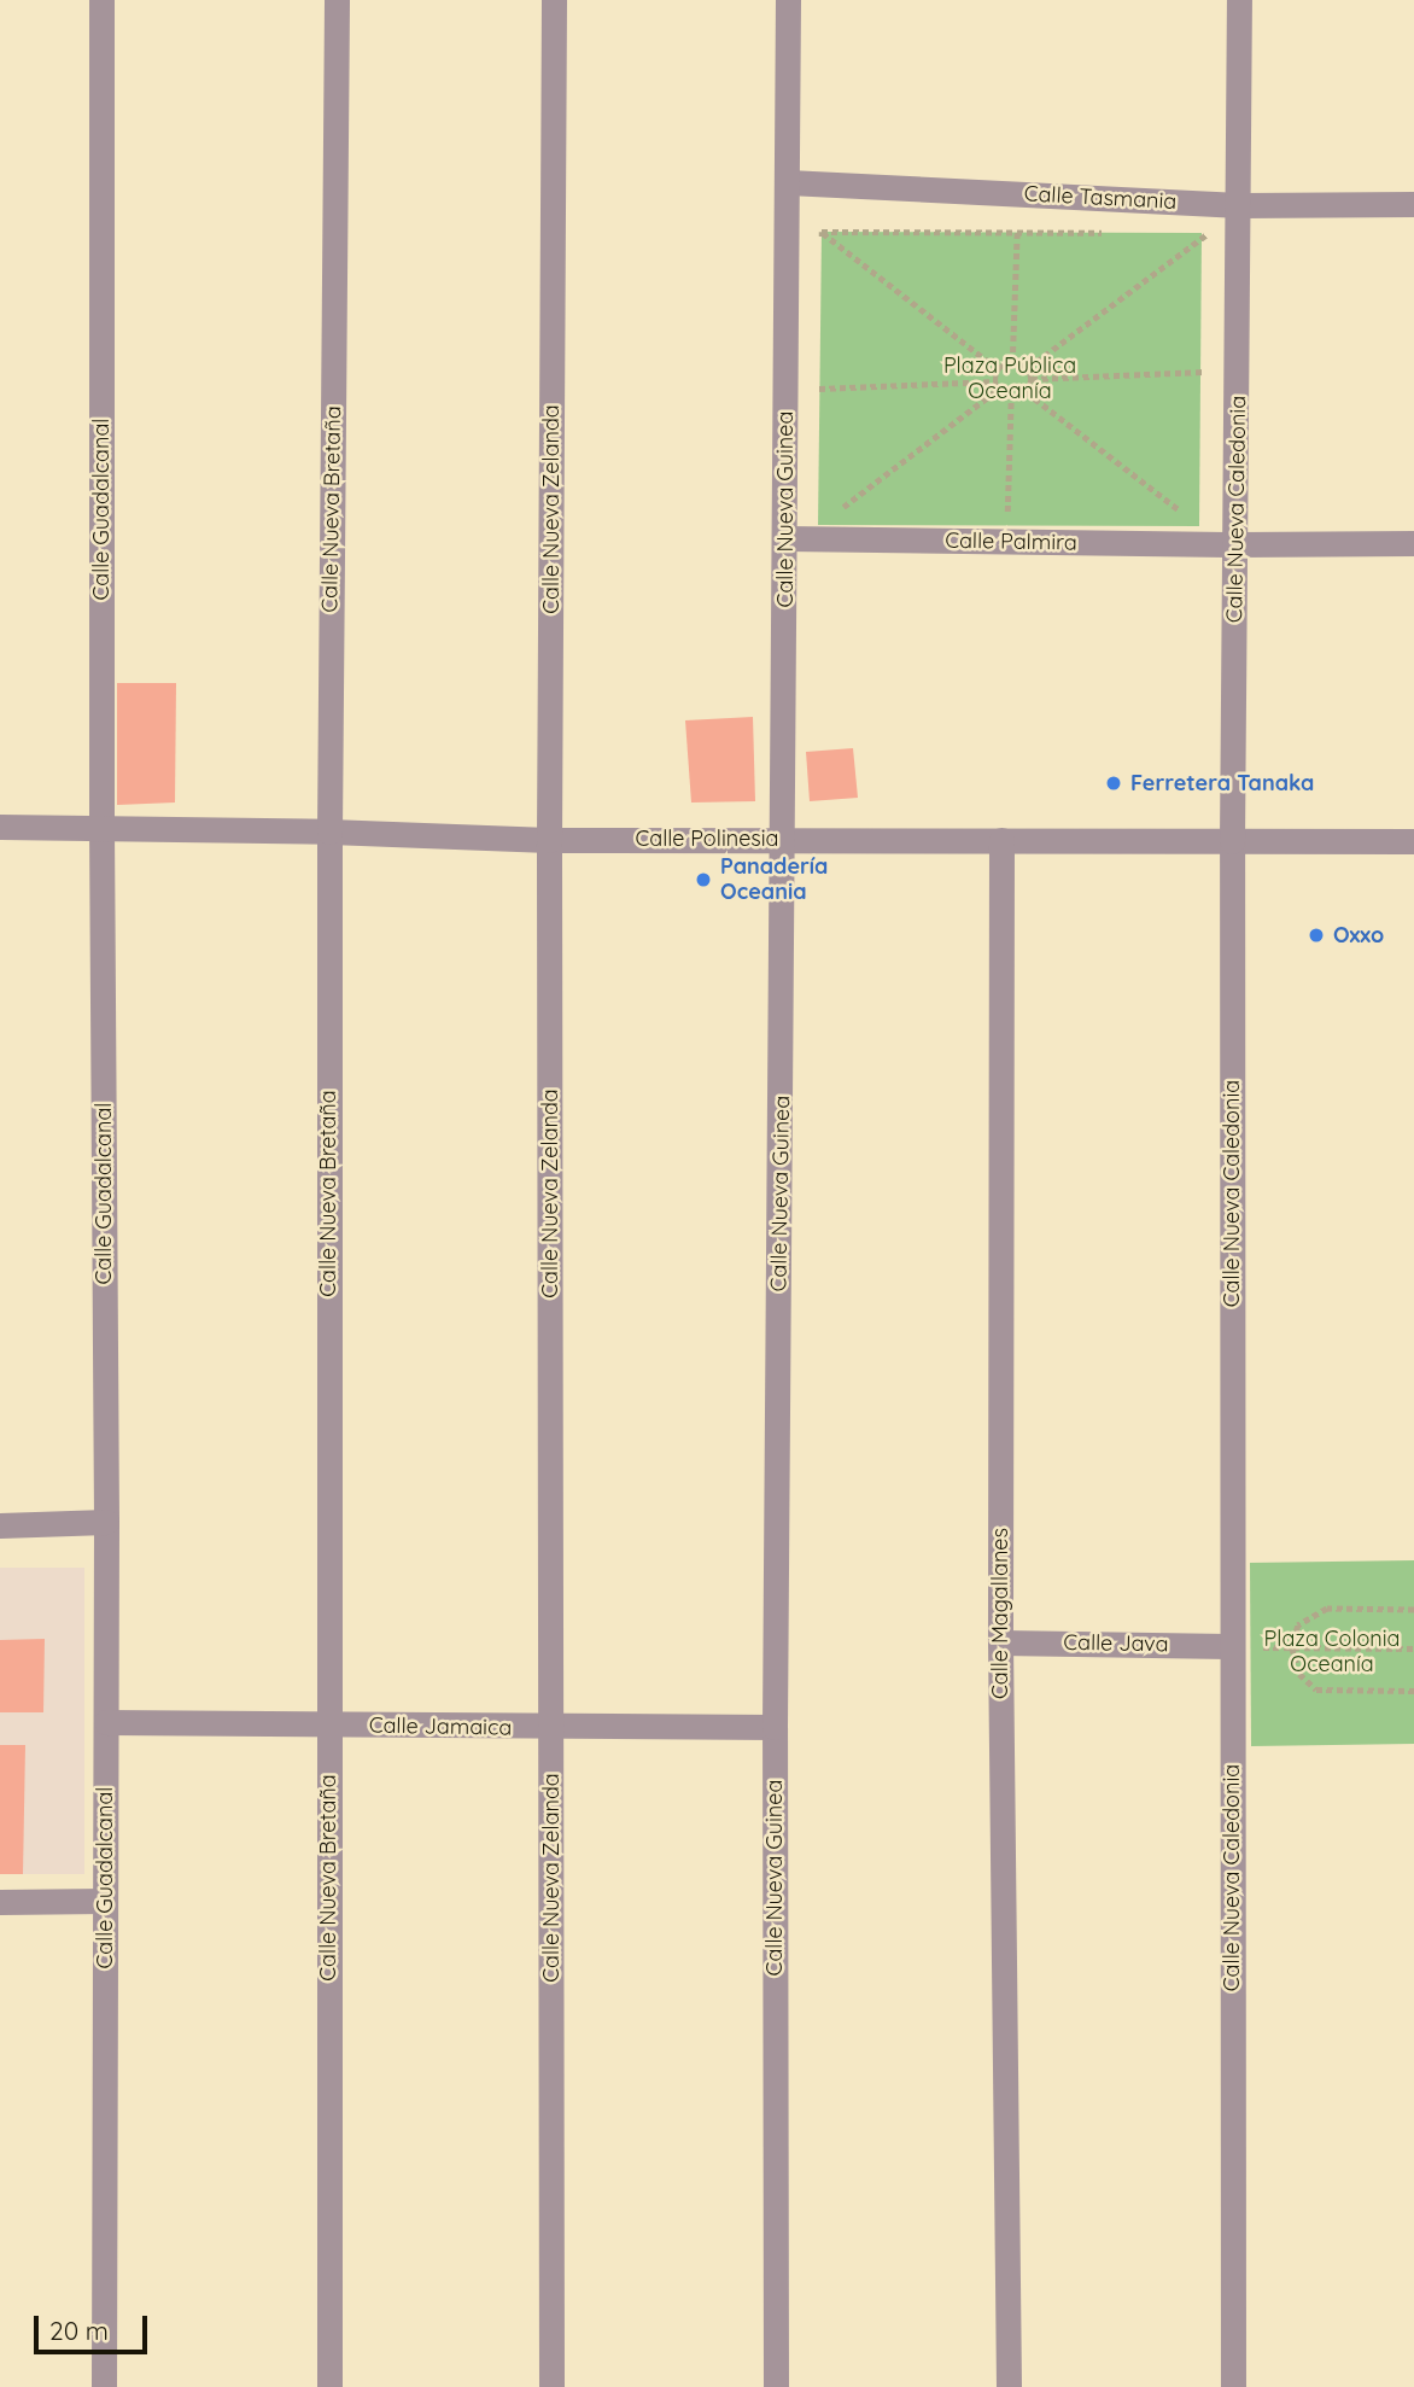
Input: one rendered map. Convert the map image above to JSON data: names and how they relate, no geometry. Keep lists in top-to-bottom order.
{
  "streets": {
    "street": [
      "Calle Tasmania",
      "Calle Guadalcanal",
      "Calle Nueva Bretaña",
      "Calle Nueva Zelanda",
      "Calle Nueva Guinea",
      "Calle Nueva Caledonia",
      "Calle Palmira",
      "Calle Polinesia",
      "Calle Magallanes",
      "Calle Java",
      "Calle Jamaica"
    ]
  },
  "crossings": [
    ["Calle Tasmania", "Calle Nueva Guinea"],
    ["Calle Tasmania", "Calle Nueva Caledonia"],
    ["Calle Guadalcanal", "Calle Polinesia"],
    ["Calle Guadalcanal", "Calle Jamaica"],
    ["Calle Nueva Bretaña", "Calle Polinesia"],
    ["Calle Nueva Bretaña", "Calle Jamaica"],
    ["Calle Nueva Zelanda", "Calle Polinesia"],
    ["Calle Nueva Zelanda", "Calle Jamaica"],
    ["Calle Nueva Guinea", "Calle Palmira"],
    ["Calle Nueva Guinea", "Calle Polinesia"],
    ["Calle Nueva Guinea", "Calle Jamaica"],
    ["Calle Nueva Caledonia", "Calle Palmira"],
    ["Calle Nueva Caledonia", "Calle Polinesia"],
    ["Calle Nueva Caledonia", "Calle Java"],
    ["Calle Polinesia", "Calle Magallanes"],
    ["Calle Magallanes", "Calle Java"]
  ],
  "parks": ["Plaza Pública Oceanía", "Plaza Colonia Oceanía"],
  "places": ["Ferretera Tanaka", "Panadería Oceania", "Oxxo"],
  "scale_bar": "20 m"
}
